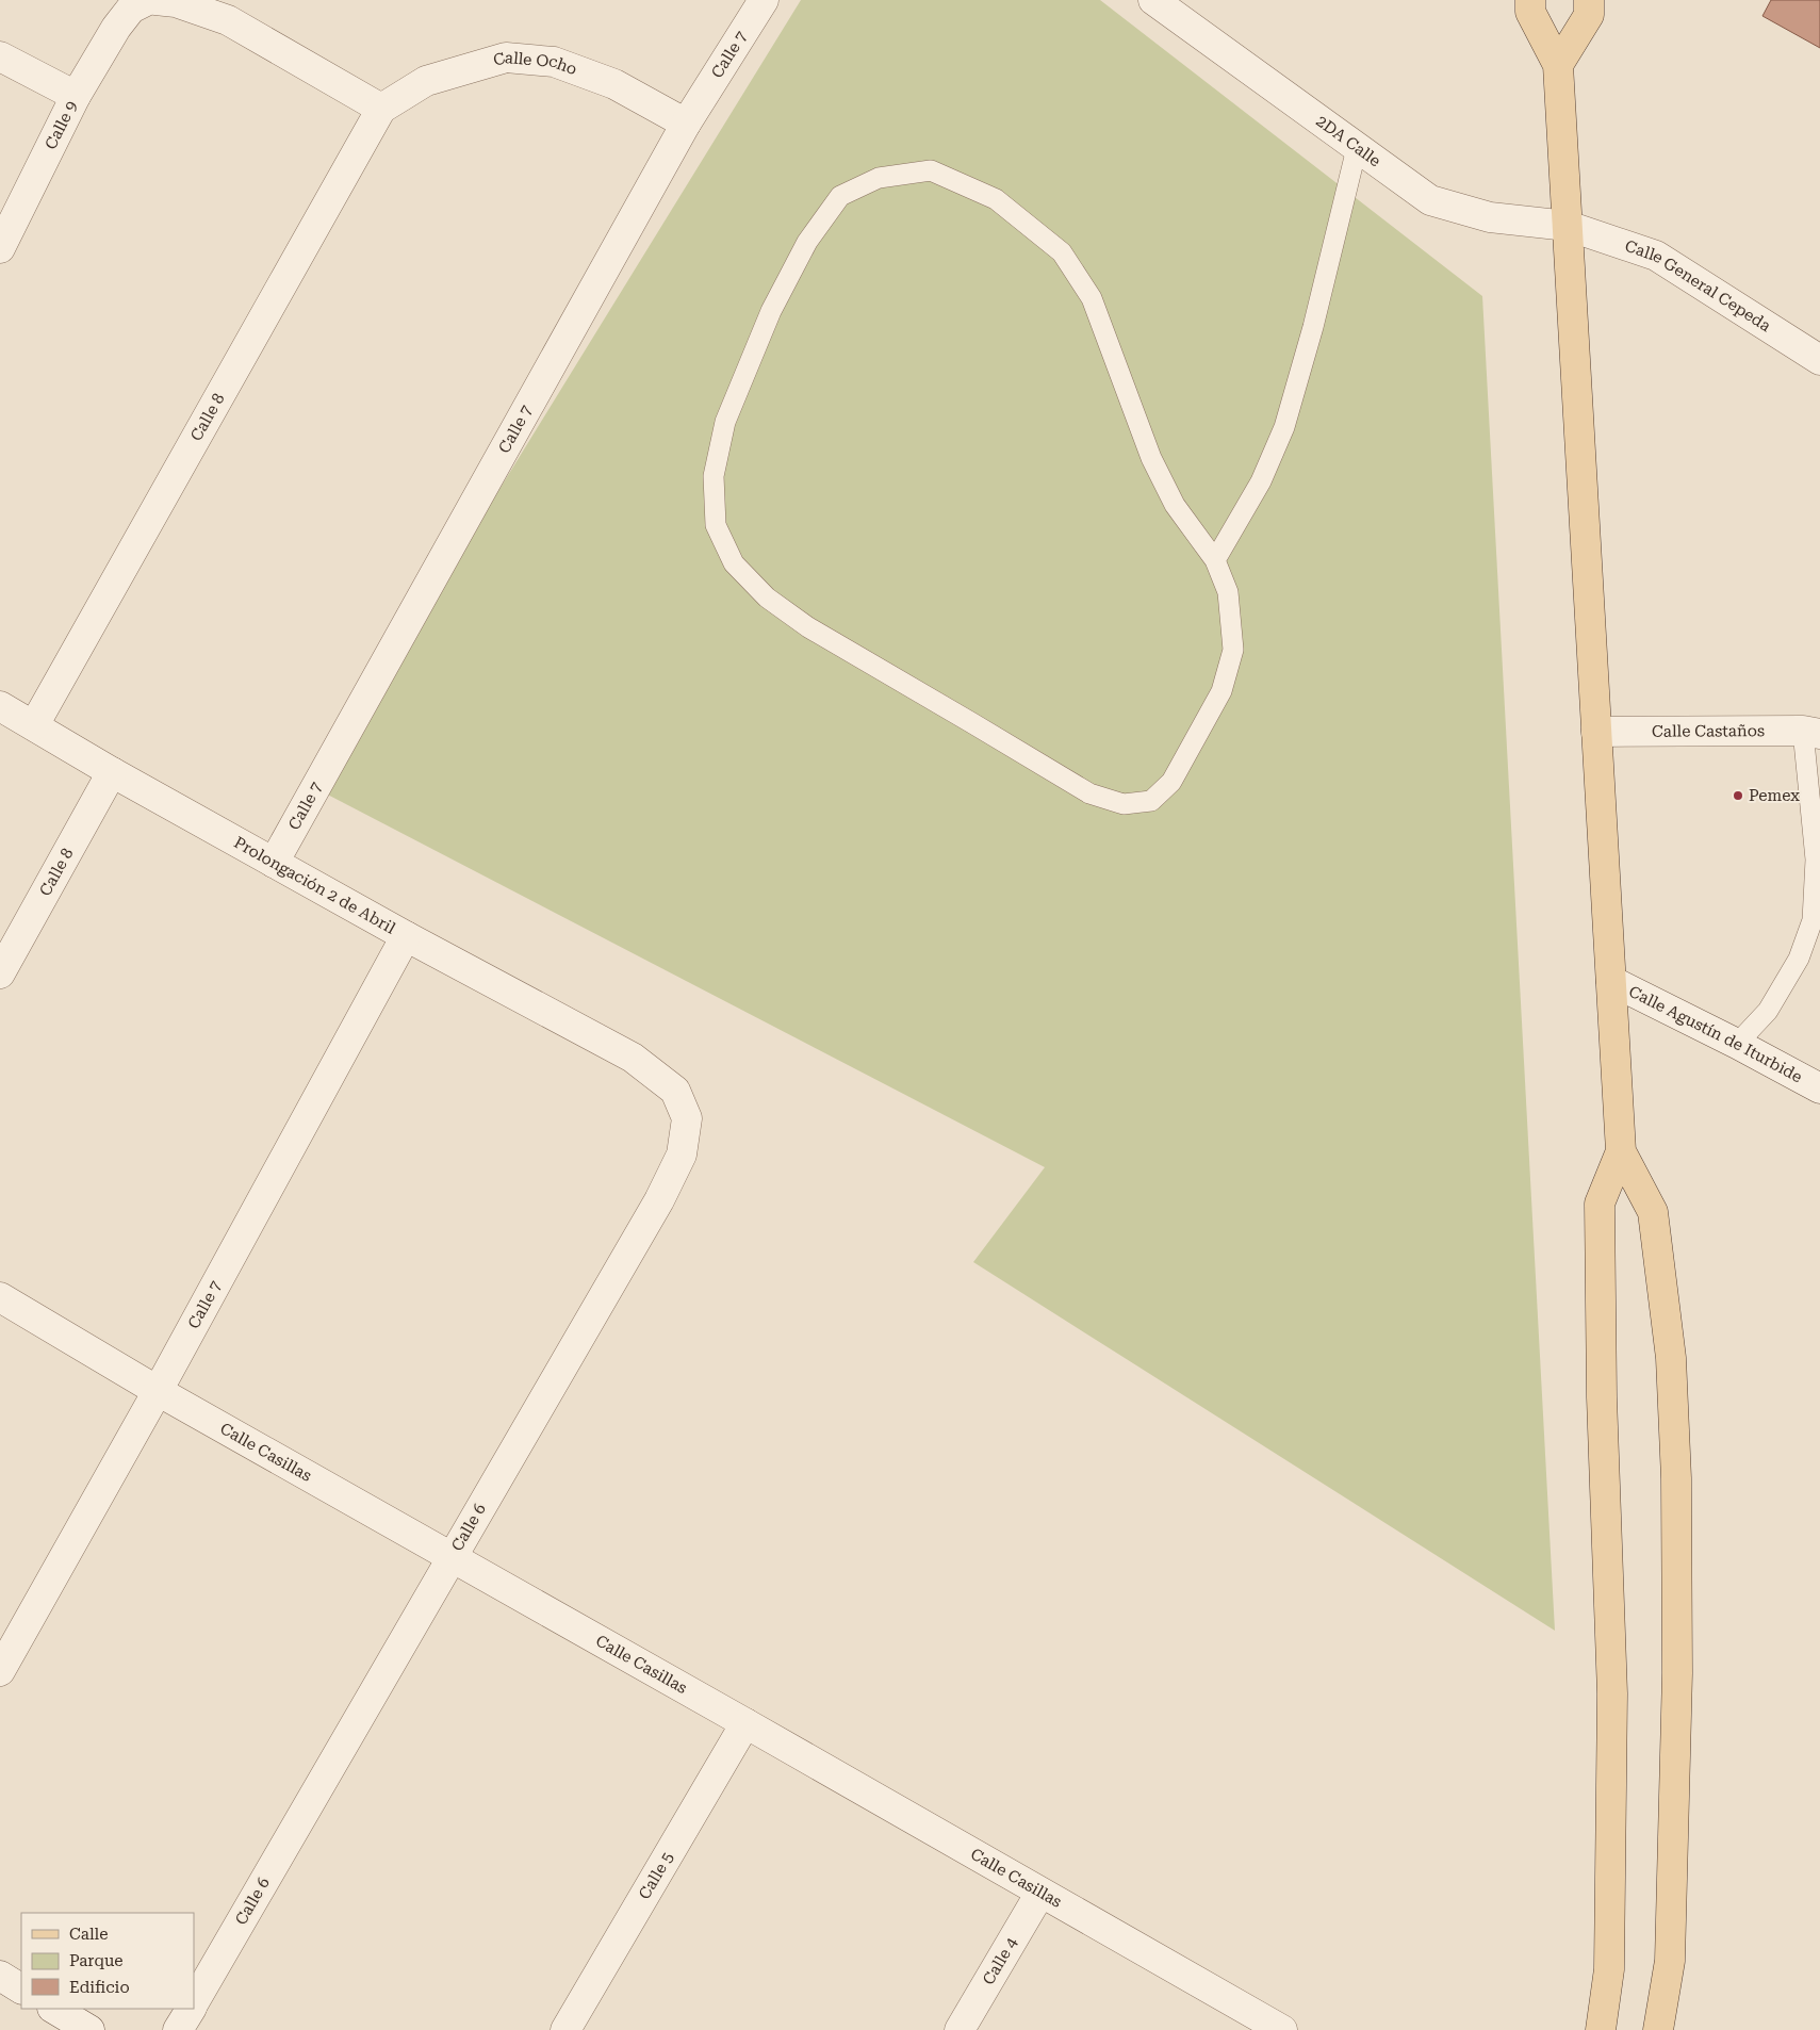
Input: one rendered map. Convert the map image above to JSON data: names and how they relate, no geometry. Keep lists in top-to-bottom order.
{
  "streets": {
    "street": [
      "Calle 7",
      "Calle Ocho",
      "Calle 9",
      "2DA Calle",
      "Calle General Cepeda",
      "Calle 8",
      "Calle Castaños",
      "Prolongación 2 de Abril",
      "Calle Agustín de Iturbide",
      "Calle Casillas",
      "Calle 6",
      "Calle 5",
      "Calle 4"
    ]
  },
  "crossings": [
    ["Calle 7", "Calle Ocho"],
    ["Calle 7", "Prolongación 2 de Abril"],
    ["Calle 7", "Calle Casillas"],
    ["Calle Ocho", "Calle 8"],
    ["2DA Calle", "Calle General Cepeda"],
    ["Calle 8", "Prolongación 2 de Abril"],
    ["Prolongación 2 de Abril", "Calle 6"],
    ["Calle Casillas", "Calle 6"],
    ["Calle Casillas", "Calle 5"],
    ["Calle Casillas", "Calle 4"]
  ],
  "places": ["Pemex"],
  "legend": ["Calle", "Parque", "Edificio"]
}
